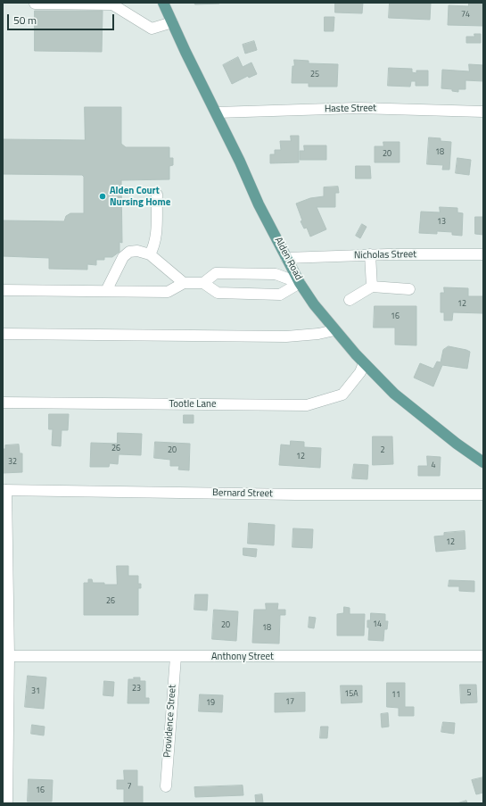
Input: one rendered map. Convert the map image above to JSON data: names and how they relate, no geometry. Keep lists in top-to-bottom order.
{
  "streets": {
    "main road": ["Alden Road"],
    "street": [
      "Haste Street",
      "Nicholas Street",
      "Tootle Lane",
      "Bernard Street",
      "Anthony Street",
      "Providence Street"
    ]
  },
  "crossings": [
    ["Haste Street", "Alden Road"],
    ["Nicholas Street", "Alden Road"],
    ["Alden Road", "Tootle Lane"],
    ["Anthony Street", "Providence Street"]
  ],
  "places": ["Alden Court Nursing Home"],
  "house_numbers": [
    "74",
    "25",
    "18",
    "20",
    "13",
    "12",
    "16",
    "26",
    "20",
    "2",
    "12",
    "32",
    "4",
    "12",
    "26",
    "14",
    "20",
    "18",
    "23",
    "31",
    "5",
    "15A",
    "11",
    "17",
    "19",
    "7",
    "16"
  ],
  "scale_bar": "50 m"
}
